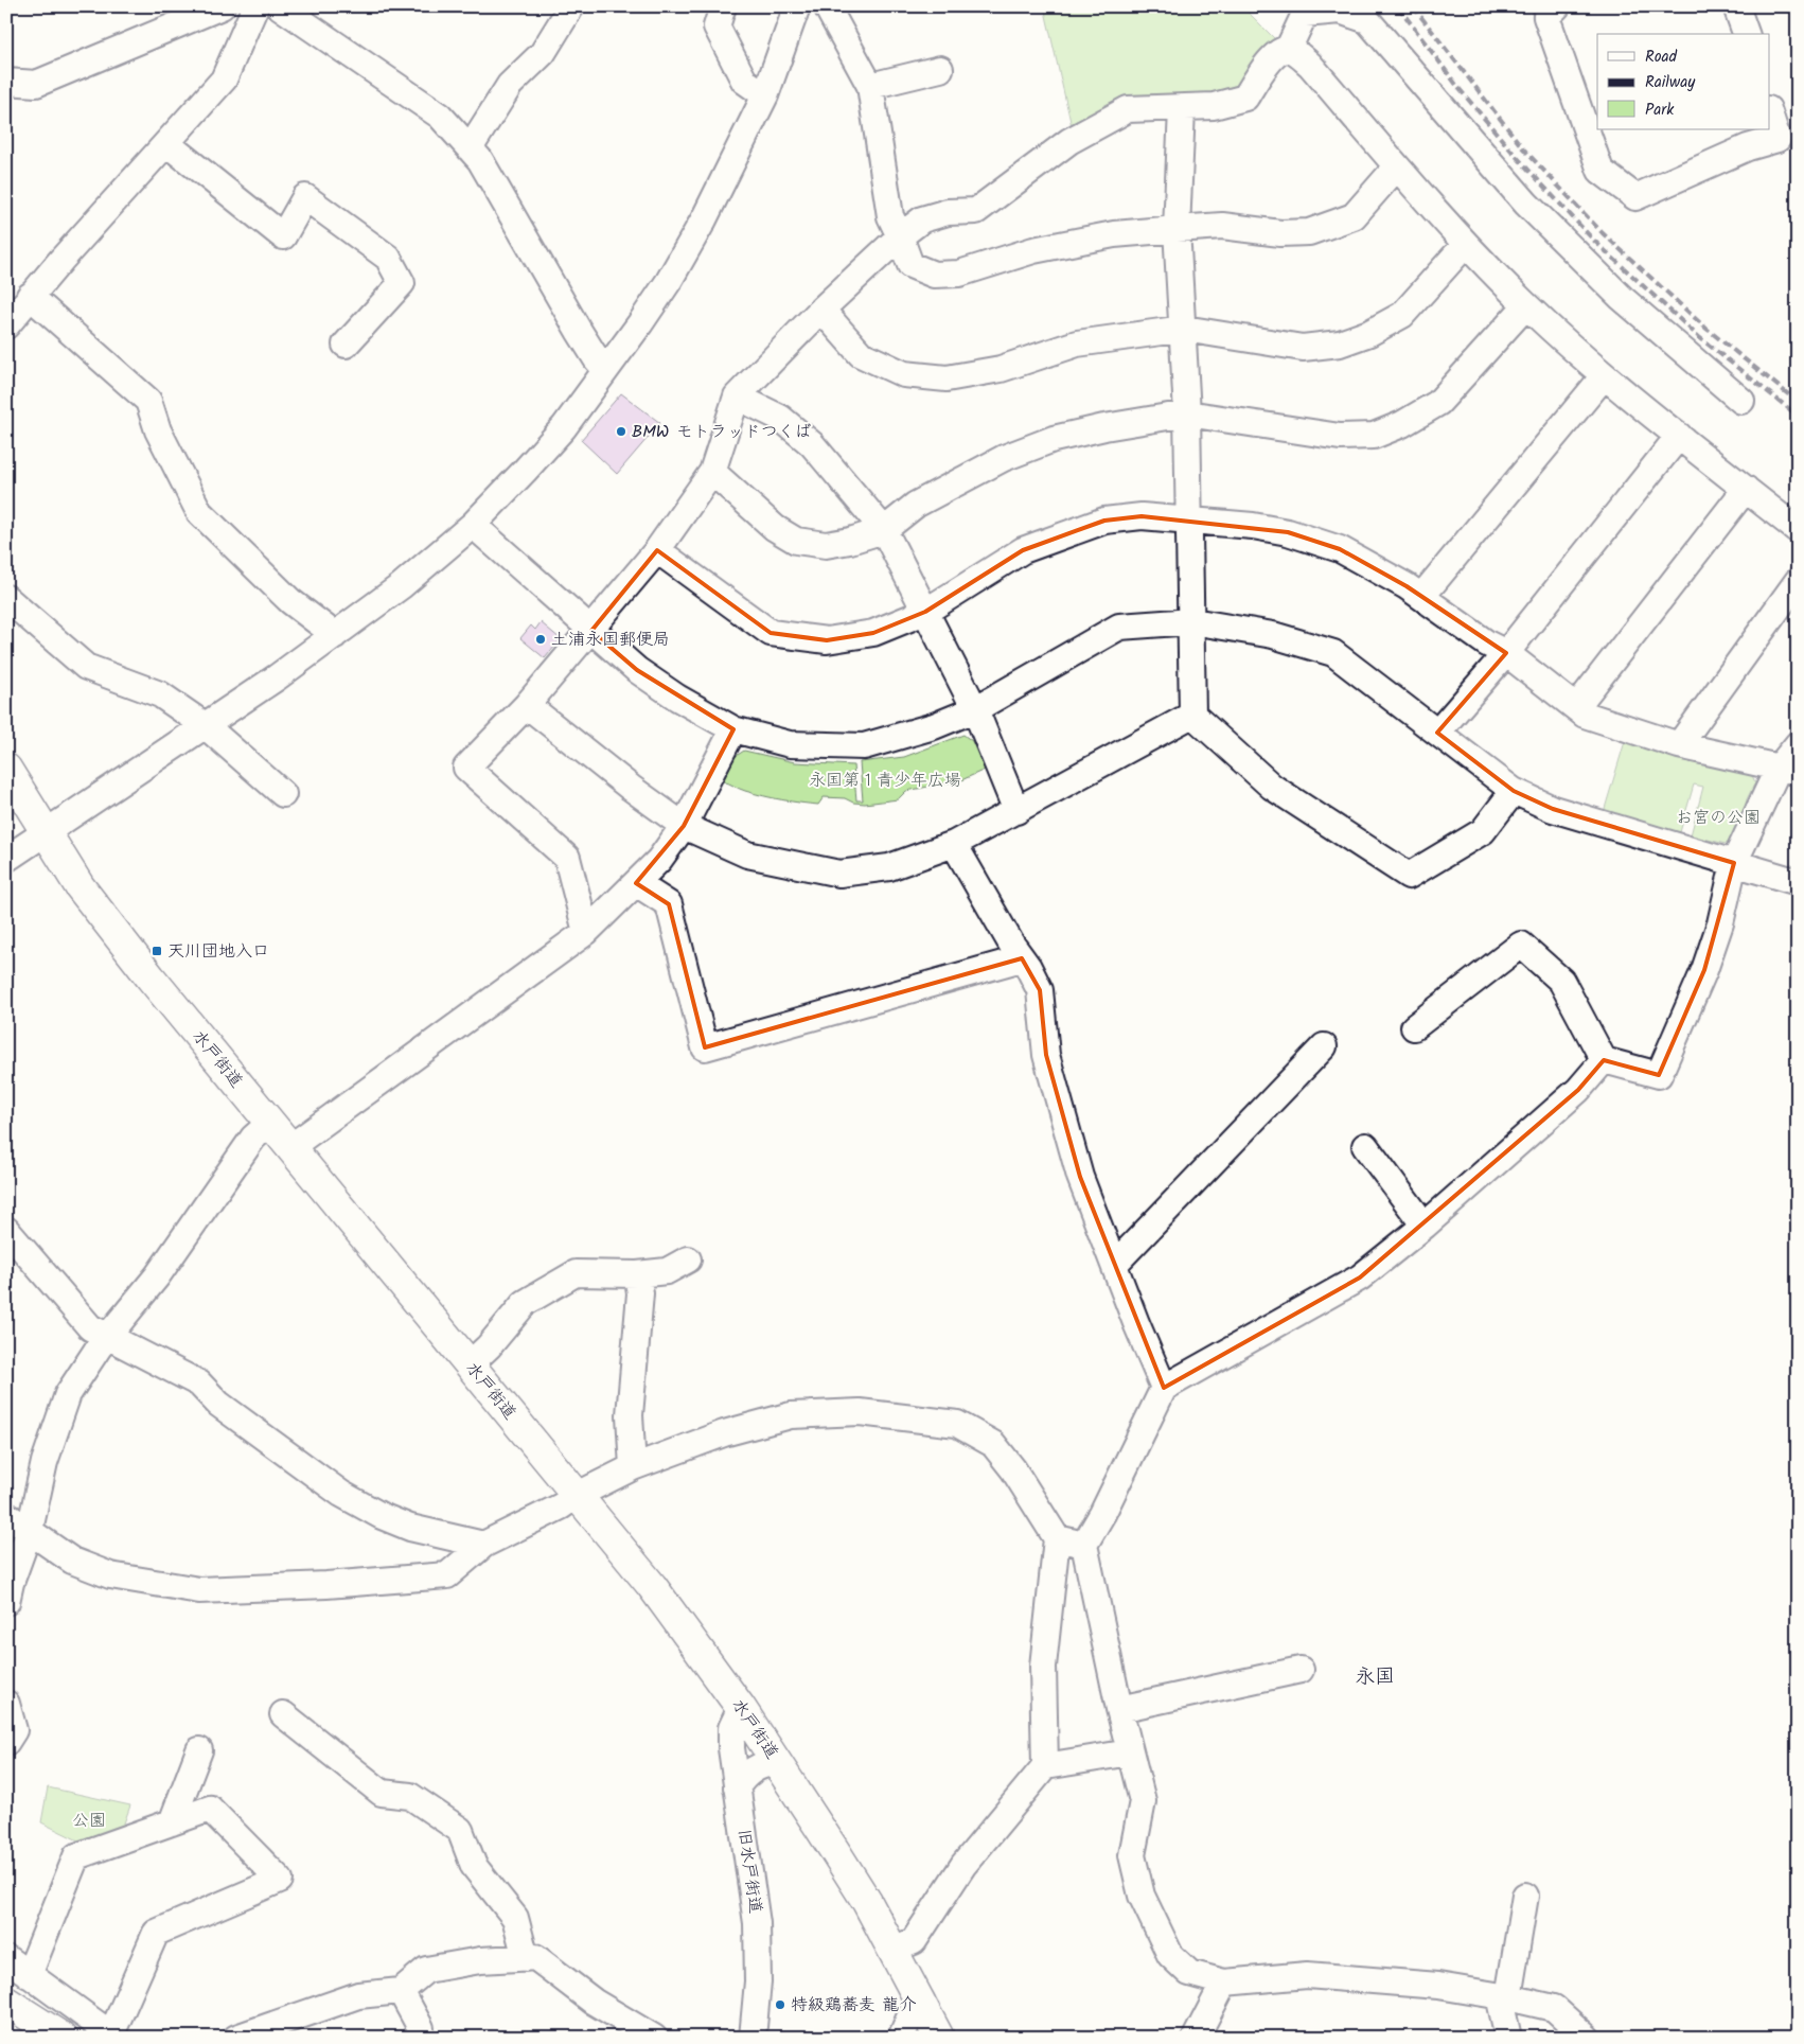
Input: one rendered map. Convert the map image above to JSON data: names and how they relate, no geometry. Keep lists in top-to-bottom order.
{
  "streets": {
    "highway": ["水戸街道"],
    "street": ["旧水戸街道"]
  },
  "crossings": [
    ["水戸街道", "旧水戸街道"]
  ],
  "districts": ["永国"],
  "parks": ["永国第１青少年広場", "お宮の公園", "公園"],
  "places": {
    "other": ["BMW モトラッドつくば", "土浦永国郵便局", "特級鶏蕎麦 龍介"],
    "transit": ["天川団地入口"]
  },
  "legend": ["Road", "Railway", "Park"]
}
